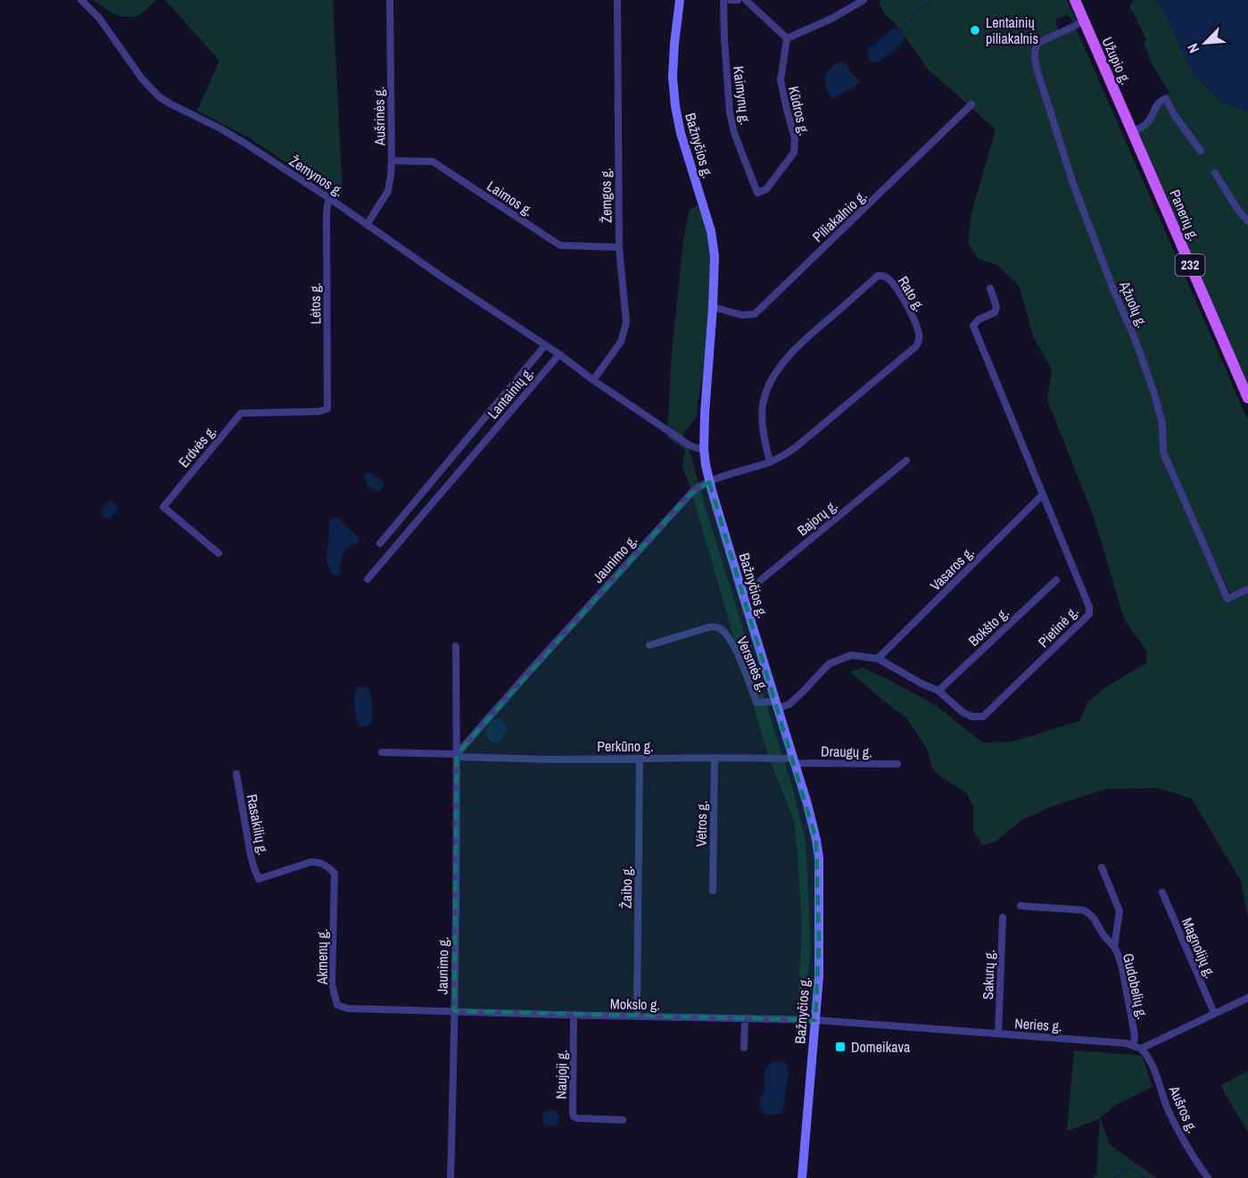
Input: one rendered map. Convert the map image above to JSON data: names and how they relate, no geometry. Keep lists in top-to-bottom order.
{
  "streets": {
    "main road": [
      "Užupio g.",
      "Bažnyčios g.",
      "Panerių g.",
      "232"
    ],
    "street": [
      "Kaimynų g.",
      "Kūdros g.",
      "Aušrinės g.",
      "Žemynos g.",
      "Žemgos g.",
      "Laimos g.",
      "Piliakalnio g.",
      "Rato g.",
      "Lėtos g.",
      "Ąžuolų g.",
      "Lantainių g.",
      "Erdvės g.",
      "Bajorų g.",
      "Jaunimo g.",
      "Vasaros g.",
      "Bokšto g.",
      "Pietinė g.",
      "Versmės g.",
      "Perkūno g.",
      "Draugų g.",
      "Vėtros g.",
      "Rasakilių g.",
      "Žaibo g.",
      "Magnolijų g.",
      "Akmenų g.",
      "Sakurų g.",
      "Gudobelių g.",
      "Mokslo g.",
      "Neries g.",
      "Naujoji g.",
      "Aušros g."
    ]
  },
  "crossings": [
    ["Užupio g.", "Panerių g."],
    ["Užupio g.", "Ąžuolų g."],
    ["Kaimynų g.", "Kūdros g."],
    ["Aušrinės g.", "Žemynos g."],
    ["Aušrinės g.", "Laimos g."],
    ["Bažnyčios g.", "Piliakalnio g."],
    ["Bažnyčios g.", "Rato g."],
    ["Bažnyčios g.", "Bajorų g."],
    ["Bažnyčios g.", "Jaunimo g."],
    ["Bažnyčios g.", "Pietinė g."],
    ["Bažnyčios g.", "Versmės g."],
    ["Bažnyčios g.", "Perkūno g."],
    ["Bažnyčios g.", "Draugų g."],
    ["Bažnyčios g.", "Mokslo g."],
    ["Bažnyčios g.", "Neries g."],
    ["Žemynos g.", "Lėtos g."],
    ["Žemynos g.", "Lantainių g."],
    ["Žemgos g.", "Laimos g."],
    ["Rato g.", "Jaunimo g."],
    ["Lėtos g.", "Erdvės g."],
    ["Jaunimo g.", "Perkūno g."],
    ["Jaunimo g.", "Akmenų g."],
    ["Jaunimo g.", "Mokslo g."],
    ["Vasaros g.", "Pietinė g."],
    ["Bokšto g.", "Pietinė g."],
    ["Pietinė g.", "Versmės g."],
    ["Perkūno g.", "Draugų g."],
    ["Perkūno g.", "Vėtros g."],
    ["Perkūno g.", "Žaibo g."],
    ["Rasakilių g.", "Akmenų g."],
    ["Žaibo g.", "Mokslo g."],
    ["Akmenų g.", "Mokslo g."],
    ["Sakurų g.", "Neries g."],
    ["Gudobelių g.", "Neries g."],
    ["Gudobelių g.", "Aušros g."],
    ["Mokslo g.", "Neries g."],
    ["Mokslo g.", "Naujoji g."],
    ["Neries g.", "Aušros g."]
  ],
  "places": {
    "other": ["Lentainių piliakalnis"],
    "transit": ["Domeikava"]
  },
  "north": "bottom left"
}
